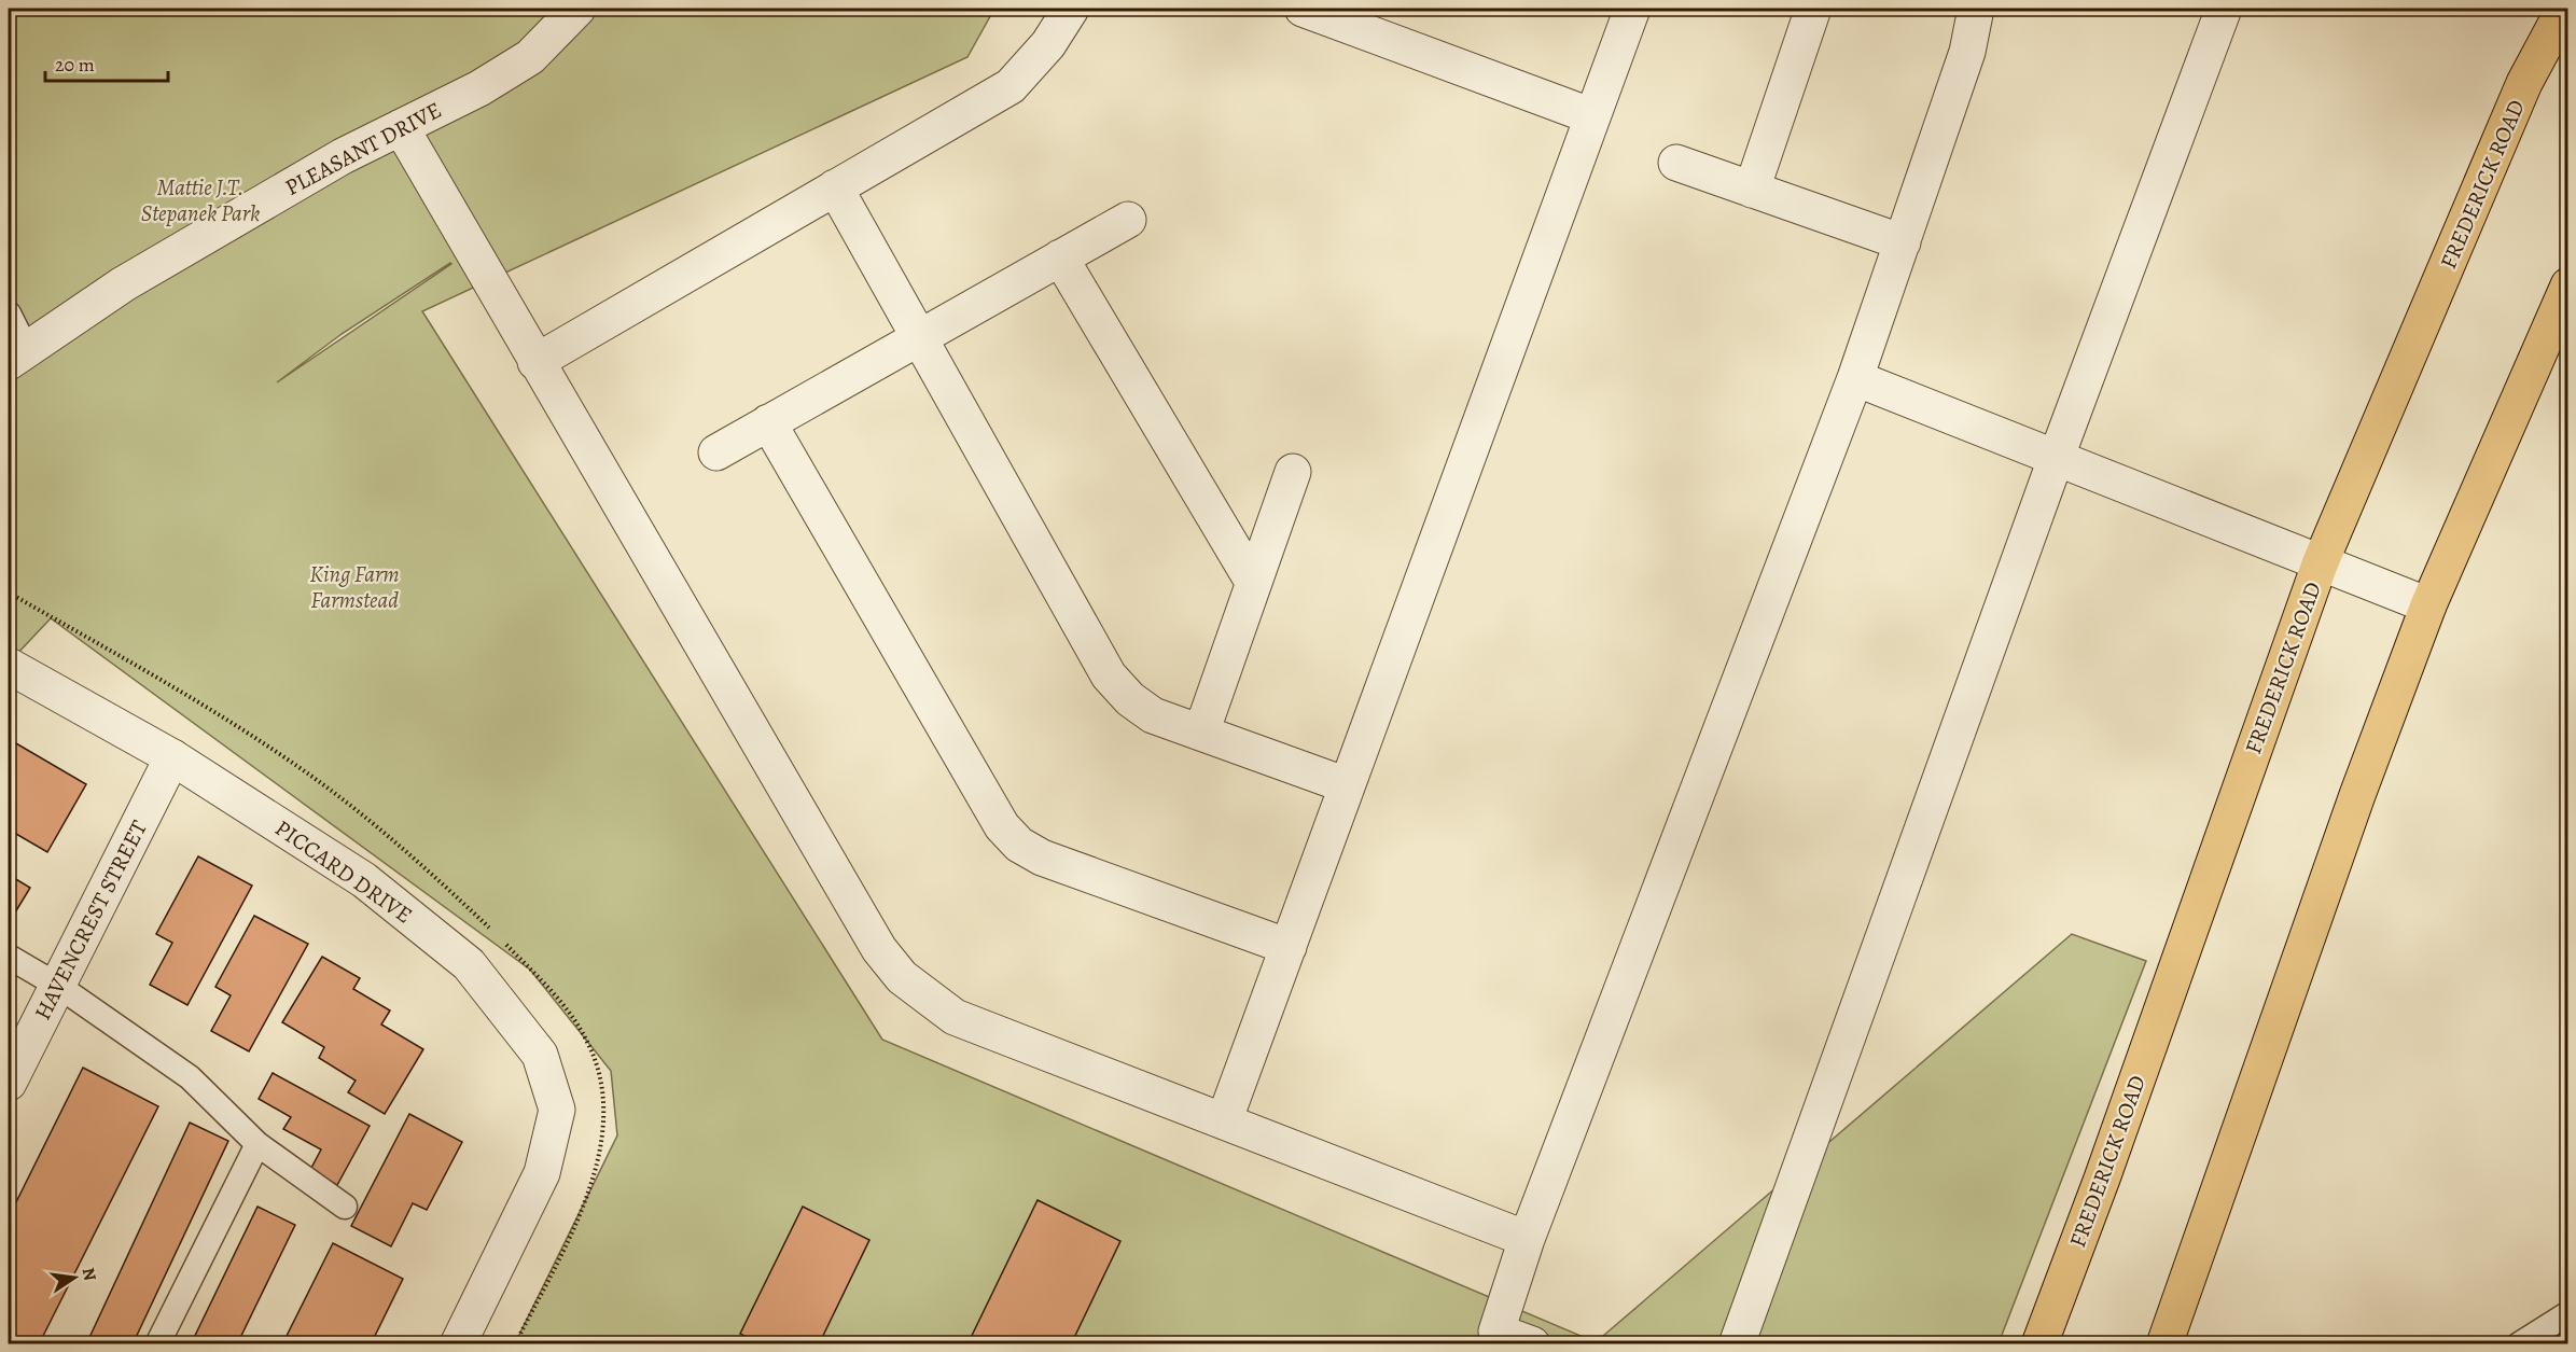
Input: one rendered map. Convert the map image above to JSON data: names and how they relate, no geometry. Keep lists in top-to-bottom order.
{
  "streets": {
    "main road": ["FREDERICK ROAD"],
    "street": ["PLEASANT DRIVE", "PICCARD DRIVE", "HAVENCREST STREET"]
  },
  "crossings": [
    ["PICCARD DRIVE", "HAVENCREST STREET"]
  ],
  "parks": ["Mattie J.T. Stepanek Park", "King Farm Farmstead"],
  "scale_bar": "20 m",
  "north": "right"
}
